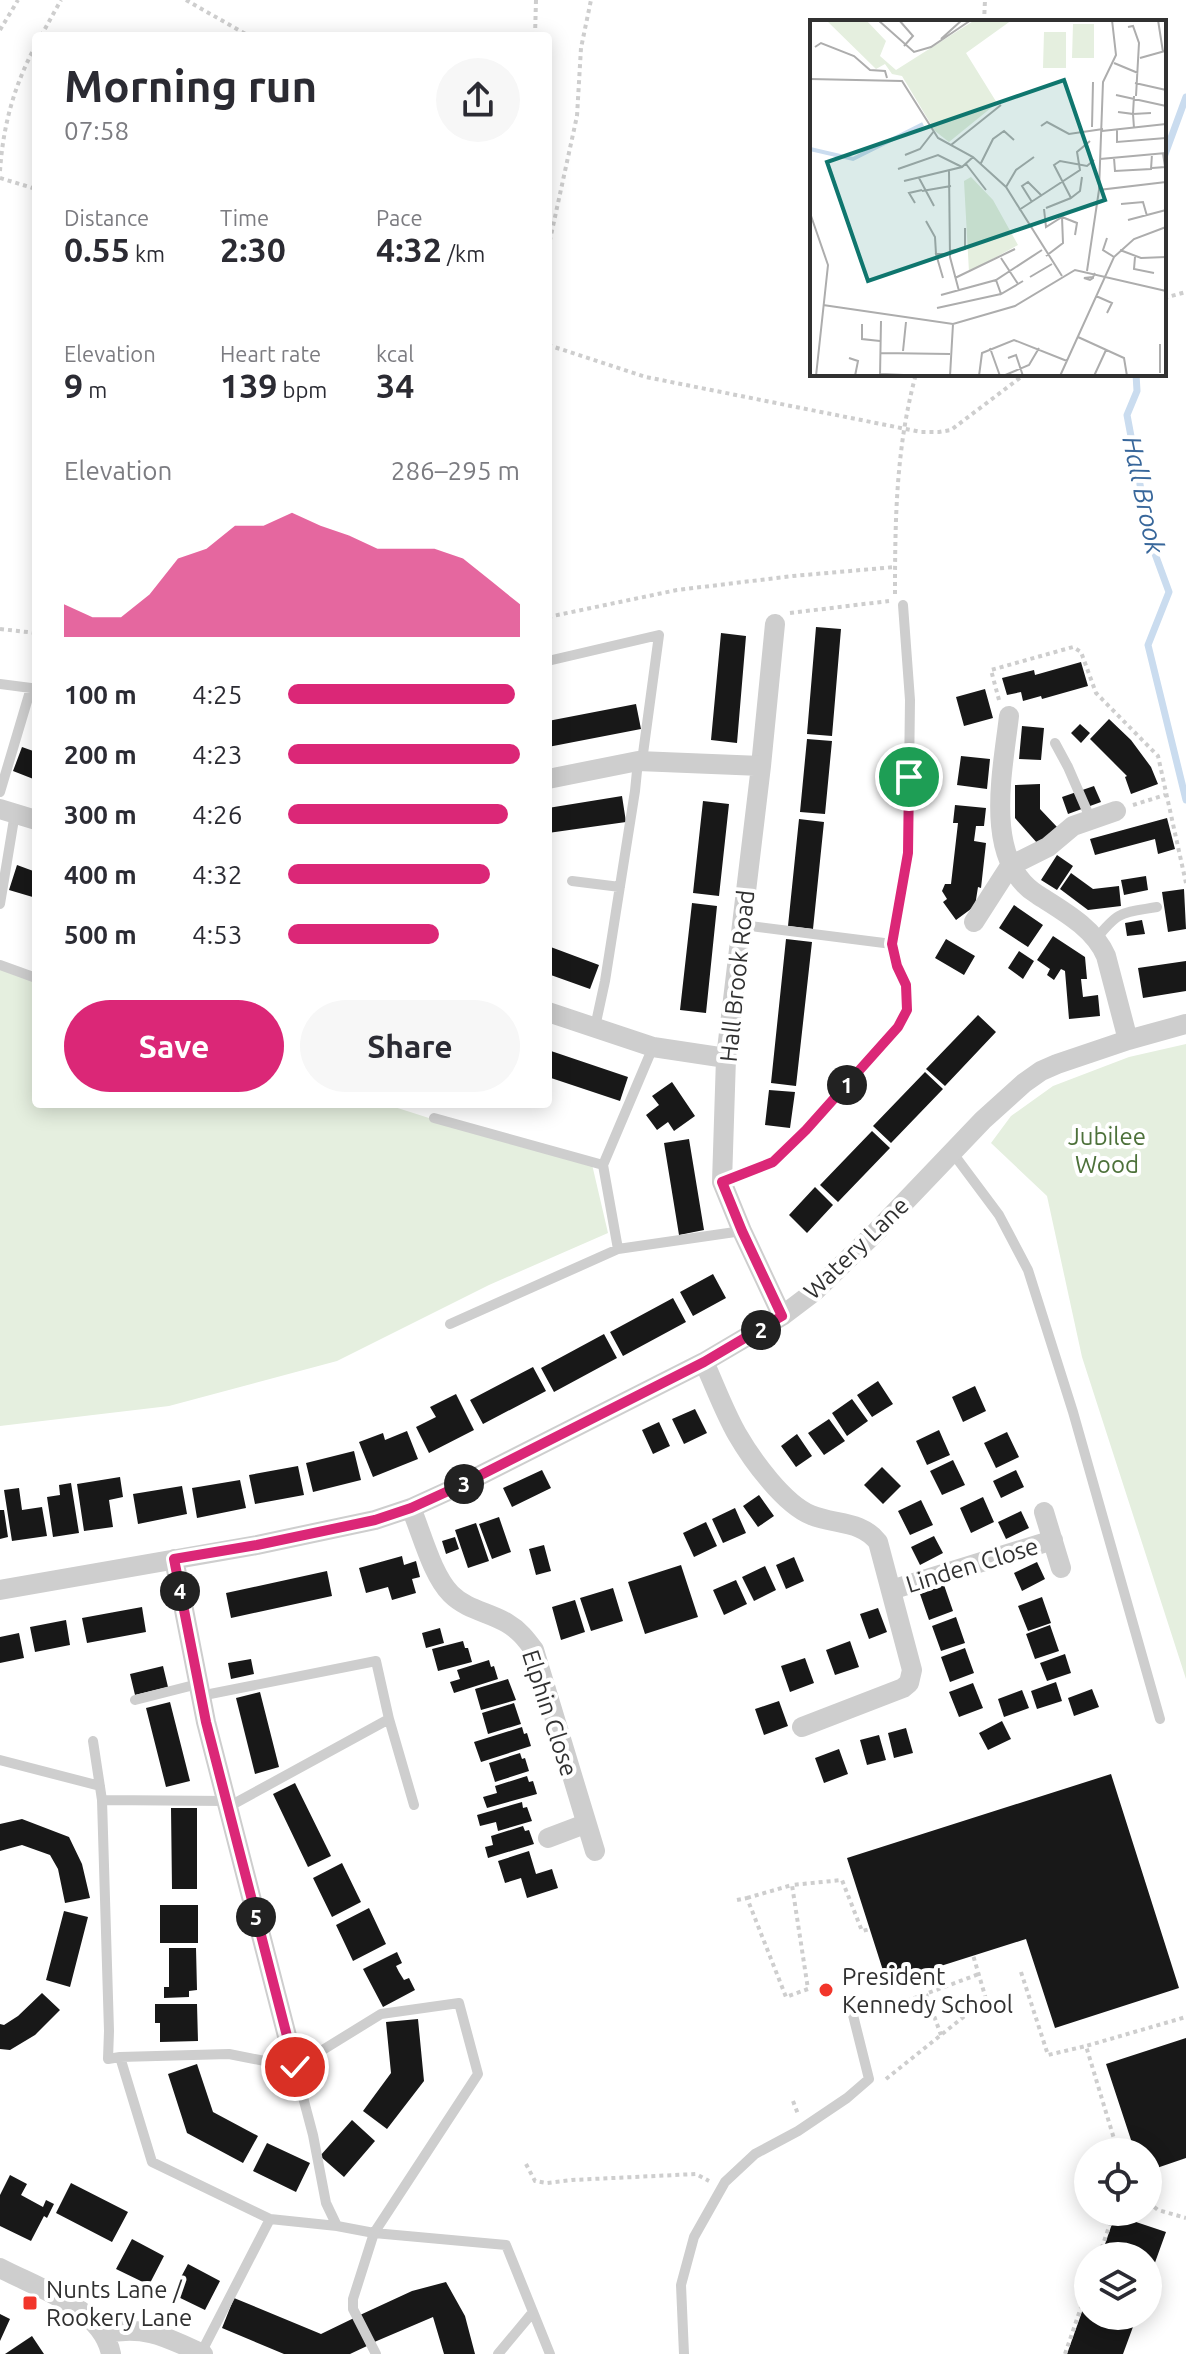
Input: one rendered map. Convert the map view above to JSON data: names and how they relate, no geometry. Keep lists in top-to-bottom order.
{
  "streets": {
    "street": [
      "Hall Brook Road",
      "Watery Lane",
      "Linden Close",
      "Elphin Close"
    ]
  },
  "crossings": [
    ["Hall Brook Road", "Watery Lane"],
    ["Watery Lane", "Elphin Close"]
  ],
  "water": ["Hall Brook"],
  "parks": ["Jubilee Wood"],
  "places": {
    "other": ["President Kennedy School"],
    "transit": ["Nunts Lane / Rookery Lane"]
  },
  "page": {
    "heading": ["Morning run", "07:58"],
    "stats": [
      ["Distance", "0.55 km"],
      ["Time", "2:30"],
      ["Pace", "4:32 /km"],
      ["Elevation", "9 m"],
      ["Heart rate", "139 bpm"],
      ["kcal", "34"]
    ],
    "chart": ["Elevation", "286–295 m"],
    "list": [
      {
        "name": "100 m",
        "note": "4:25"
      },
      {
        "name": "200 m",
        "note": "4:23"
      },
      {
        "name": "300 m",
        "note": "4:26"
      },
      {
        "name": "400 m",
        "note": "4:32"
      },
      {
        "name": "500 m",
        "note": "4:53"
      }
    ],
    "buttons": ["Save", "Share"],
    "pins": [
      "1",
      "2",
      "3",
      "4",
      "5"
    ]
  }
}
